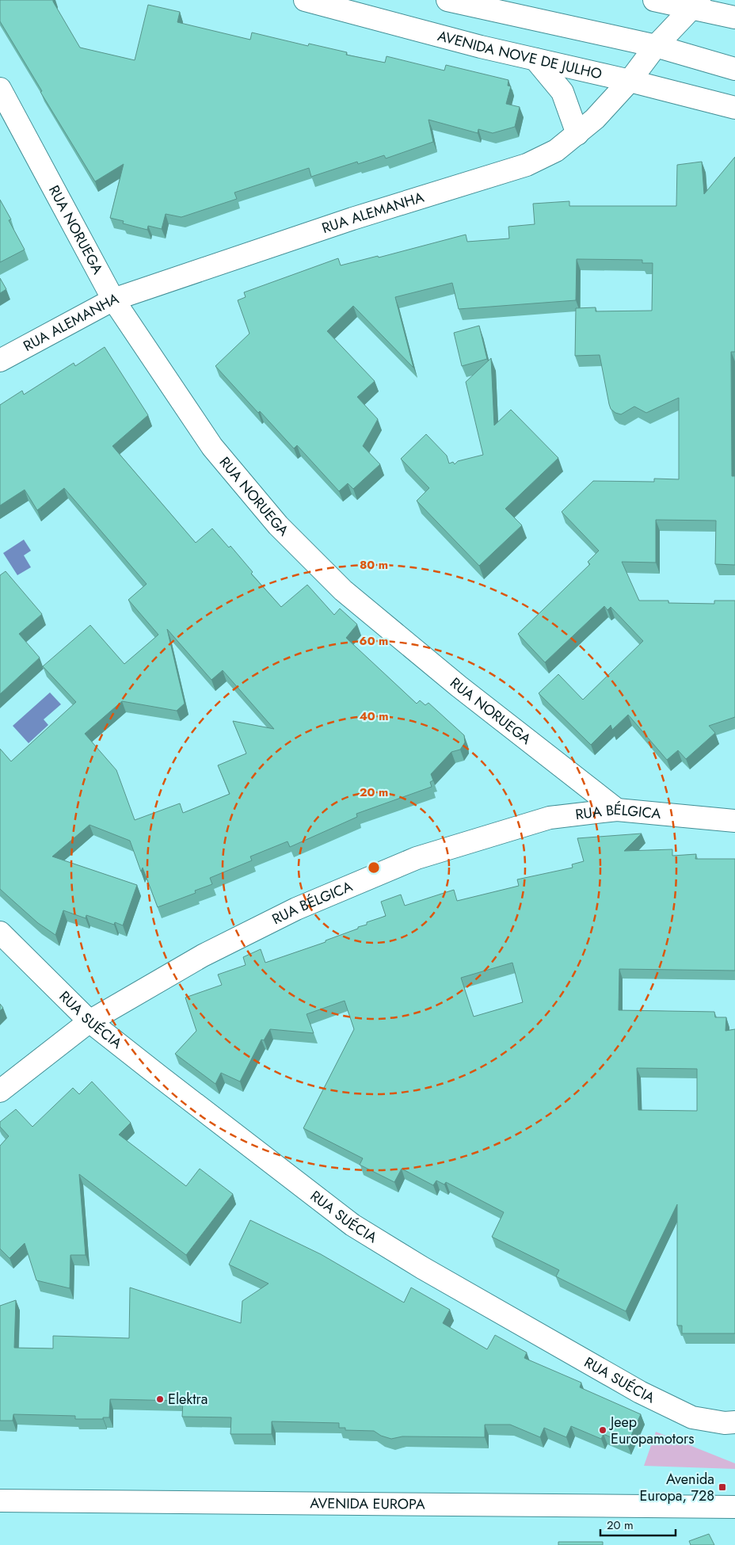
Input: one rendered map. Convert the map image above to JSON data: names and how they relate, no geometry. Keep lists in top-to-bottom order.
{
  "streets": {
    "street": [
      "AVENIDA NOVE DE JULHO",
      "RUA ALEMANHA",
      "RUA NORUEGA",
      "RUA BÉLGICA",
      "RUA SUÉCIA",
      "AVENIDA EUROPA"
    ]
  },
  "crossings": [
    ["AVENIDA NOVE DE JULHO", "RUA ALEMANHA"],
    ["RUA ALEMANHA", "RUA NORUEGA"],
    ["RUA NORUEGA", "RUA BÉLGICA"],
    ["RUA BÉLGICA", "RUA SUÉCIA"]
  ],
  "places": {
    "other": ["Elektra", "Jeep Europamotors"],
    "transit": ["Avenida Europa, 728"]
  },
  "scale_bar": "20 m",
  "rings": [
    "80 m",
    "60 m",
    "40 m",
    "20 m"
  ]
}
